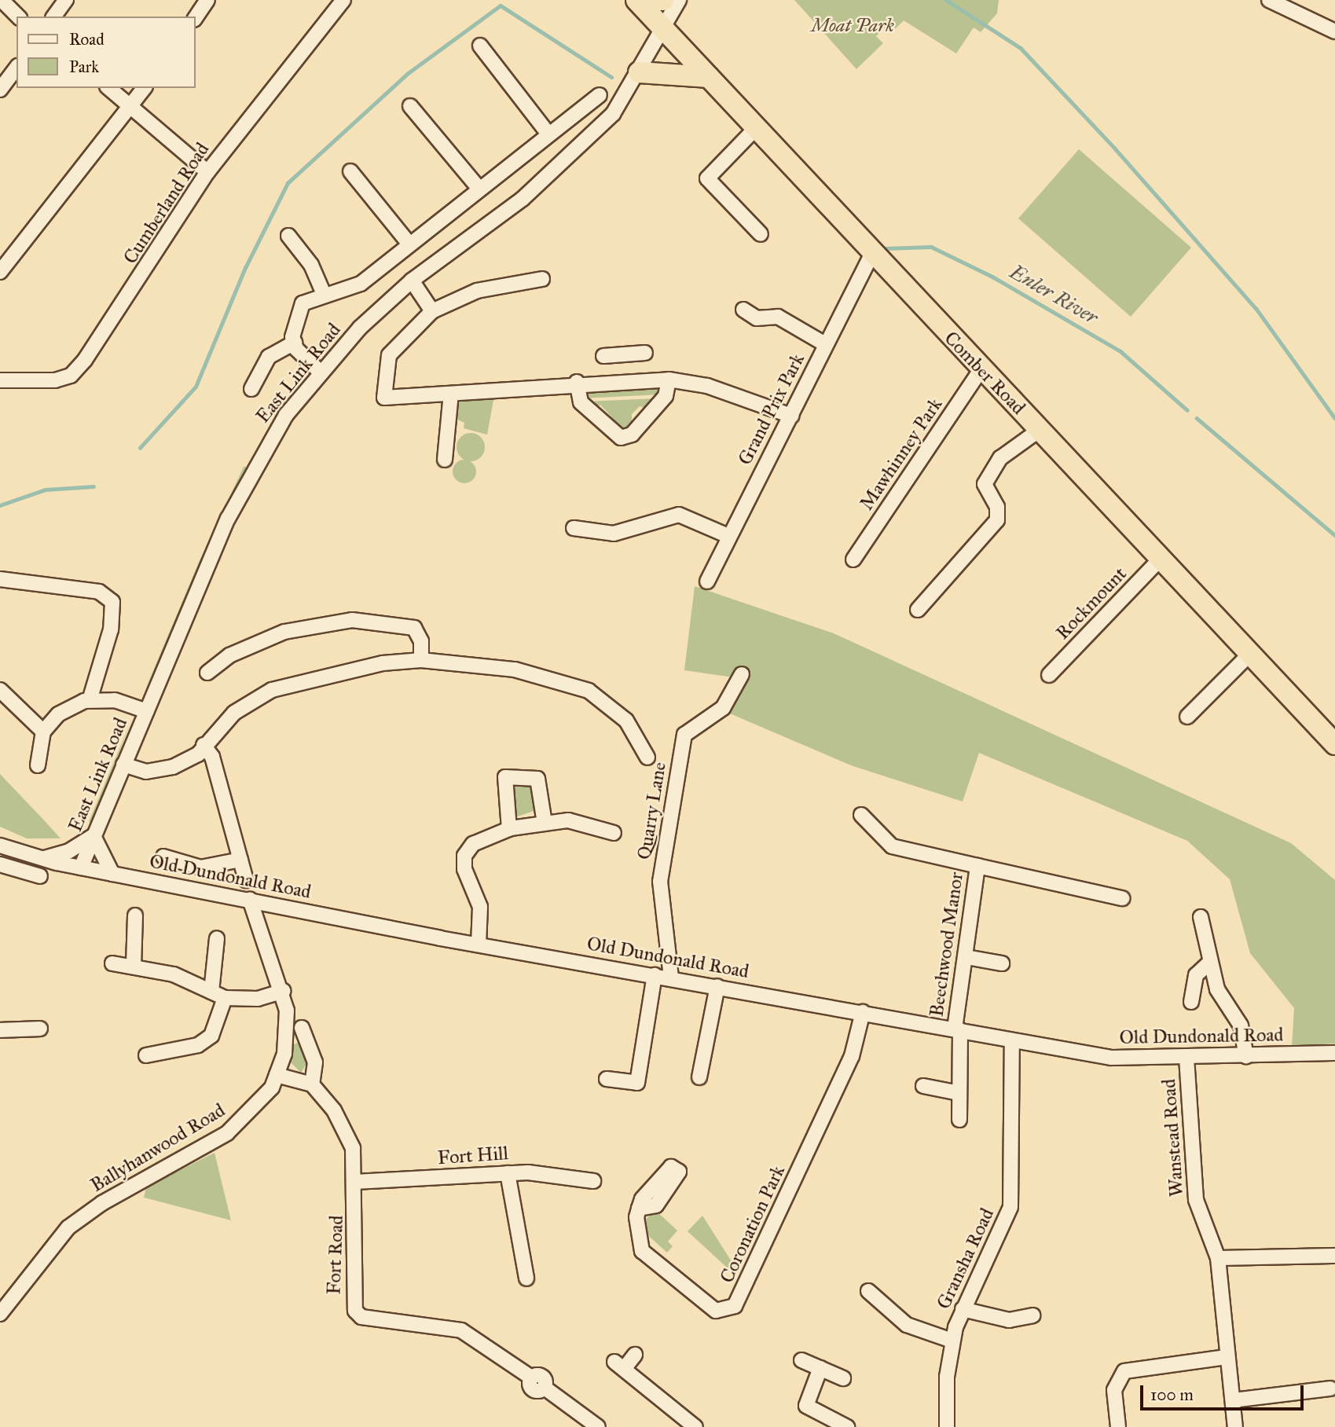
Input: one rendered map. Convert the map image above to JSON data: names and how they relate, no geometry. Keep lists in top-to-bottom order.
{
  "streets": {
    "highway": ["Comber Road"],
    "street": [
      "Cumberland Road",
      "East Link Road",
      "Grand Prix Park",
      "Mawhinney Park",
      "Rockmount",
      "Quarry Lane",
      "Old Dundonald Road",
      "Beechwood Manor",
      "Wanstead Road",
      "Ballyhanwood Road",
      "Fort Hill",
      "Coronation Park",
      "Fort Road",
      "Gransha Road"
    ]
  },
  "crossings": [
    ["East Link Road", "Comber Road"],
    ["East Link Road", "Old Dundonald Road"],
    ["Comber Road", "Grand Prix Park"],
    ["Comber Road", "Mawhinney Park"],
    ["Comber Road", "Rockmount"],
    ["Quarry Lane", "Old Dundonald Road"],
    ["Old Dundonald Road", "Beechwood Manor"],
    ["Old Dundonald Road", "Wanstead Road"],
    ["Old Dundonald Road", "Ballyhanwood Road"],
    ["Old Dundonald Road", "Coronation Park"],
    ["Old Dundonald Road", "Gransha Road"],
    ["Fort Hill", "Fort Road"]
  ],
  "water": ["Enler River"],
  "parks": ["Moat Park"],
  "legend": ["Road", "Park"],
  "scale_bar": "100 m"
}
